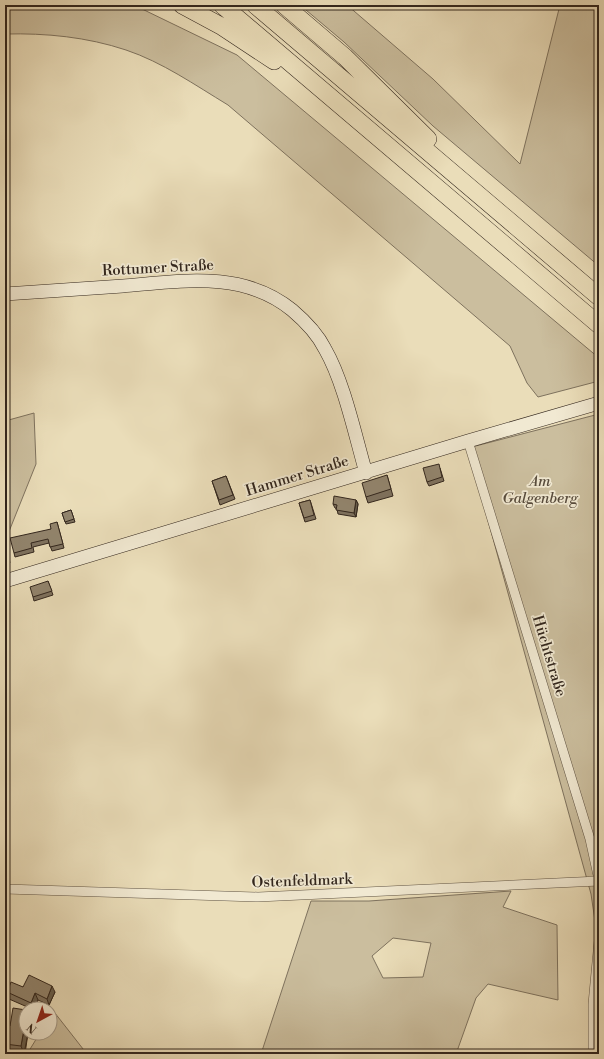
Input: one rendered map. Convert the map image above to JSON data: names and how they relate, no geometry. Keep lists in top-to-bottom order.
{
  "streets": {
    "main road": ["Rottumer Straße", "Hammer Straße"],
    "street": ["Hüchtstraße", "Ostenfeldmark"]
  },
  "crossings": [
    ["Rottumer Straße", "Hammer Straße"],
    ["Hammer Straße", "Hüchtstraße"],
    ["Hüchtstraße", "Ostenfeldmark"]
  ],
  "parks": ["Am Galgenberg"],
  "north": "bottom left"
}
